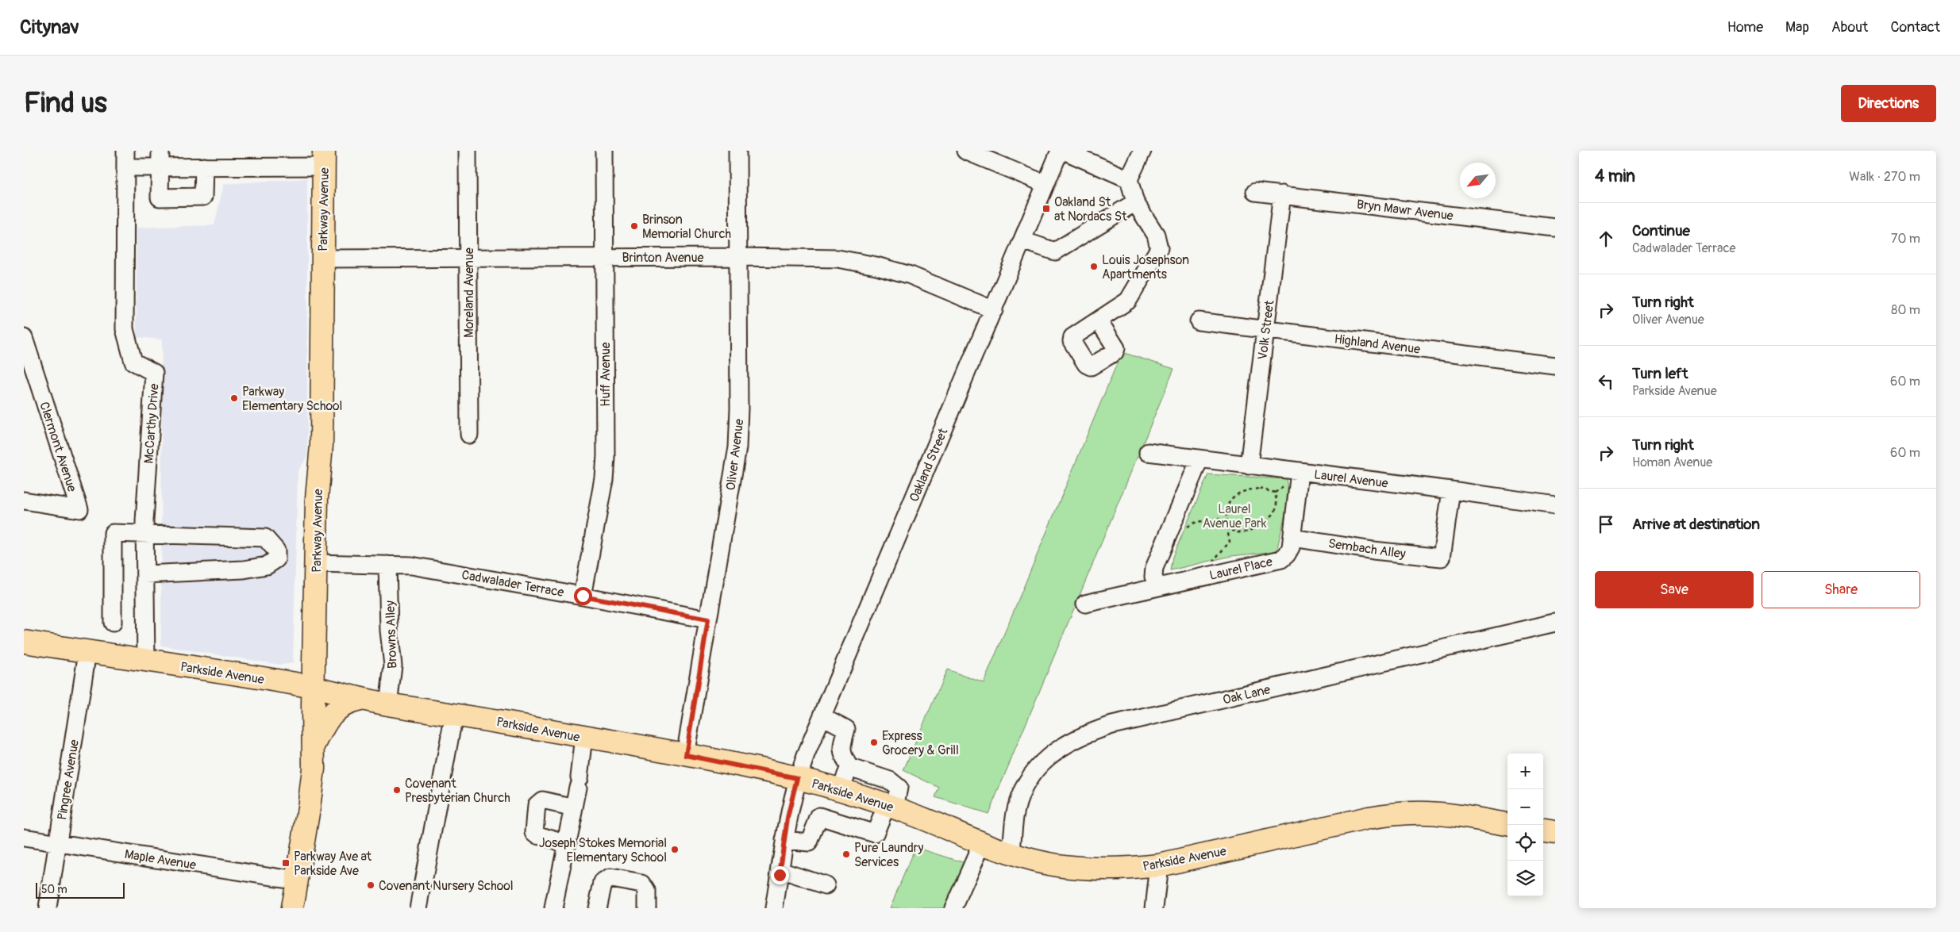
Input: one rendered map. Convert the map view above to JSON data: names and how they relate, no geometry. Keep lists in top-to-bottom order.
{
  "streets": {
    "main road": ["Parkway Avenue", "Parkside Avenue"],
    "street": [
      "Bryn Mawr Avenue",
      "Brinton Avenue",
      "Moreland Avenue",
      "Volk Street",
      "Highland Avenue",
      "Huff Avenue",
      "McCarthy Drive",
      "Clermont Avenue",
      "Oliver Avenue",
      "Oakland Street",
      "Laurel Avenue",
      "Sembach Alley",
      "Laurel Place",
      "Cadwalader Terrace",
      "Browns Alley",
      "Oak Lane",
      "Pingree Avenue",
      "Maple Avenue"
    ]
  },
  "crossings": [
    ["Parkway Avenue", "Brinton Avenue"],
    ["Parkway Avenue", "Cadwalader Terrace"],
    ["Parkway Avenue", "Parkside Avenue"],
    ["Parkway Avenue", "Maple Avenue"],
    ["Bryn Mawr Avenue", "Volk Street"],
    ["Brinton Avenue", "Moreland Avenue"],
    ["Brinton Avenue", "Huff Avenue"],
    ["Brinton Avenue", "Oliver Avenue"],
    ["Brinton Avenue", "Oakland Street"],
    ["Volk Street", "Highland Avenue"],
    ["Volk Street", "Laurel Avenue"],
    ["Huff Avenue", "Cadwalader Terrace"],
    ["McCarthy Drive", "Parkside Avenue"],
    ["Oliver Avenue", "Cadwalader Terrace"],
    ["Oliver Avenue", "Parkside Avenue"],
    ["Oakland Street", "Parkside Avenue"],
    ["Laurel Avenue", "Sembach Alley"],
    ["Laurel Avenue", "Laurel Place"],
    ["Sembach Alley", "Laurel Place"],
    ["Cadwalader Terrace", "Browns Alley"],
    ["Browns Alley", "Parkside Avenue"],
    ["Parkside Avenue", "Oak Lane"],
    ["Parkside Avenue", "Pingree Avenue"],
    ["Pingree Avenue", "Maple Avenue"]
  ],
  "parks": ["Laurel Avenue Park"],
  "places": {
    "transit": ["Oakland St at Nordacs St", "Parkway Ave at Parkside Ave"],
    "other": [
      "Brinson Memorial Church",
      "Louis Josephson Apartments",
      "Parkway Elementary School",
      "Express Grocery & Grill",
      "Covenant Presbyterian Church",
      "Joseph Stokes Memorial Elementary School",
      "Pure Laundry Services",
      "Covenant Nursery School"
    ]
  },
  "scale_bar": "50 m",
  "north": "bottom left",
  "page": {
    "header": "Citynav",
    "nav": [
      "Home",
      "Map",
      "About",
      "Contact"
    ],
    "buttons": [
      "Directions",
      ["Save", "Share"]
    ],
    "title": "Find us",
    "heading": ["4 min", "Walk · 270 m"],
    "list": [
      ["Continue", "Cadwalader Terrace", "70 m"],
      ["Turn right", "Oliver Avenue", "80 m"],
      ["Turn left", "Parkside Avenue", "60 m"],
      ["Turn right", "Homan Avenue", "60 m"],
      "Arrive at destination"
    ],
    "map_buttons": ["+", "−"],
    "scale": "50 m"
  }
}
